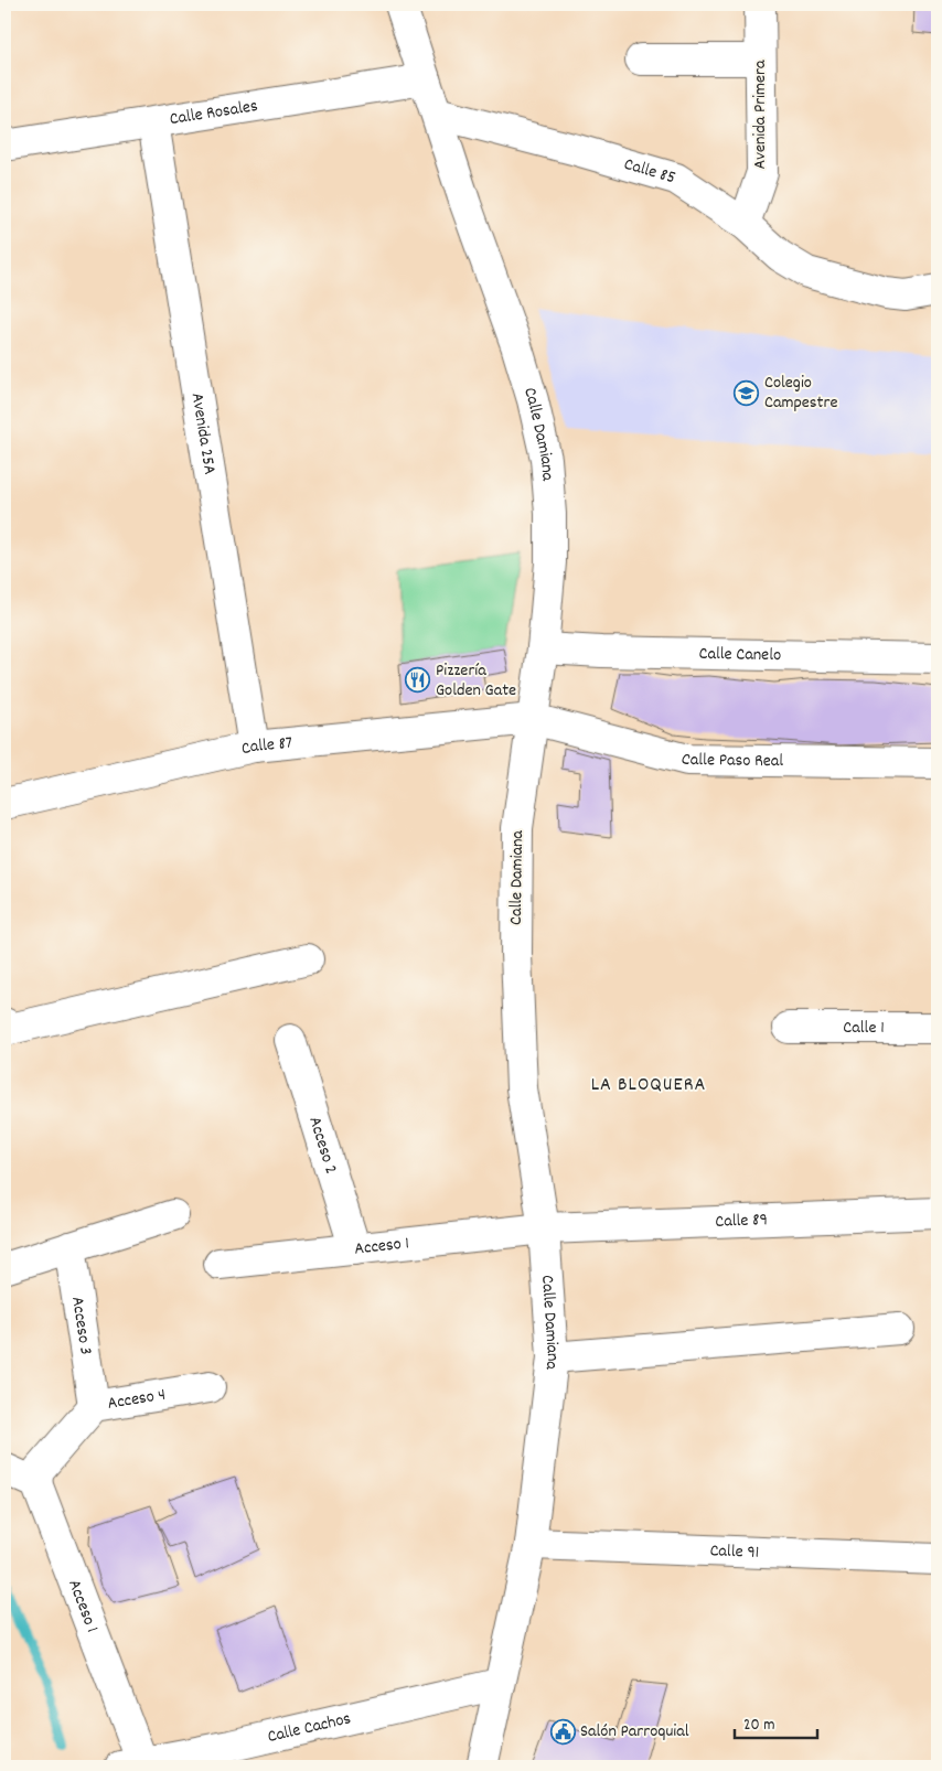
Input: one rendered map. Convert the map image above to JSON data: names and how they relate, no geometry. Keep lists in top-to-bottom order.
{
  "streets": {
    "street": [
      "Calle Rosales",
      "Avenida Primera",
      "Calle 85",
      "Avenida 25A",
      "Calle Damiana",
      "Calle Canelo",
      "Calle 87",
      "Calle Paso Real",
      "Calle 1",
      "Acceso 2",
      "Calle 89",
      "Acceso 1",
      "Acceso 3",
      "Acceso 4",
      "Calle 91",
      "Calle Cachos"
    ]
  },
  "crossings": [
    ["Calle Rosales", "Avenida 25A"],
    ["Calle Rosales", "Calle Damiana"],
    ["Avenida Primera", "Calle 85"],
    ["Calle 85", "Calle Damiana"],
    ["Avenida 25A", "Calle 87"],
    ["Calle Damiana", "Calle Canelo"],
    ["Calle Damiana", "Calle 87"],
    ["Calle Damiana", "Calle Paso Real"],
    ["Calle Damiana", "Calle 89"],
    ["Calle Damiana", "Acceso 1"],
    ["Calle Damiana", "Calle 91"],
    ["Calle Damiana", "Calle Cachos"],
    ["Calle 87", "Calle Paso Real"],
    ["Acceso 2", "Acceso 1"],
    ["Calle 89", "Acceso 1"],
    ["Acceso 1", "Acceso 4"],
    ["Acceso 1", "Calle Cachos"],
    ["Acceso 3", "Acceso 4"]
  ],
  "districts": ["LA BLOQUERA"],
  "places": {
    "school or university": ["Colegio Campestre"],
    "restaurant": ["Pizzería Golden Gate"],
    "public building": ["Salón Parroquial"]
  },
  "scale_bar": "20 m"
}
